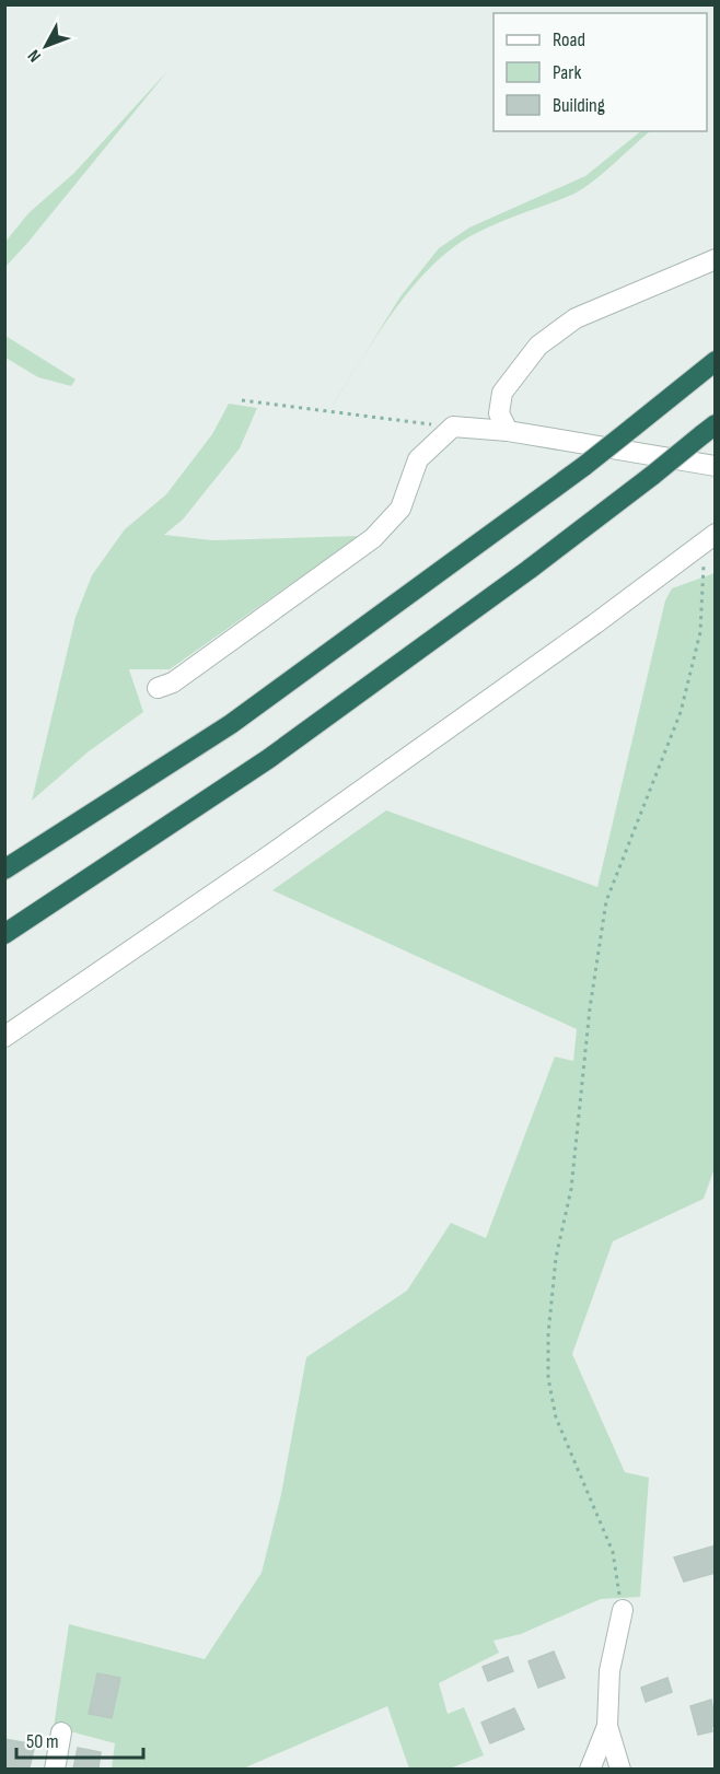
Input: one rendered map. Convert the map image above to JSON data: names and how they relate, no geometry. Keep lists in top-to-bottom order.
{
  "legend": ["Road", "Park", "Building"],
  "scale_bar": "50 m",
  "north": "bottom left"
}
